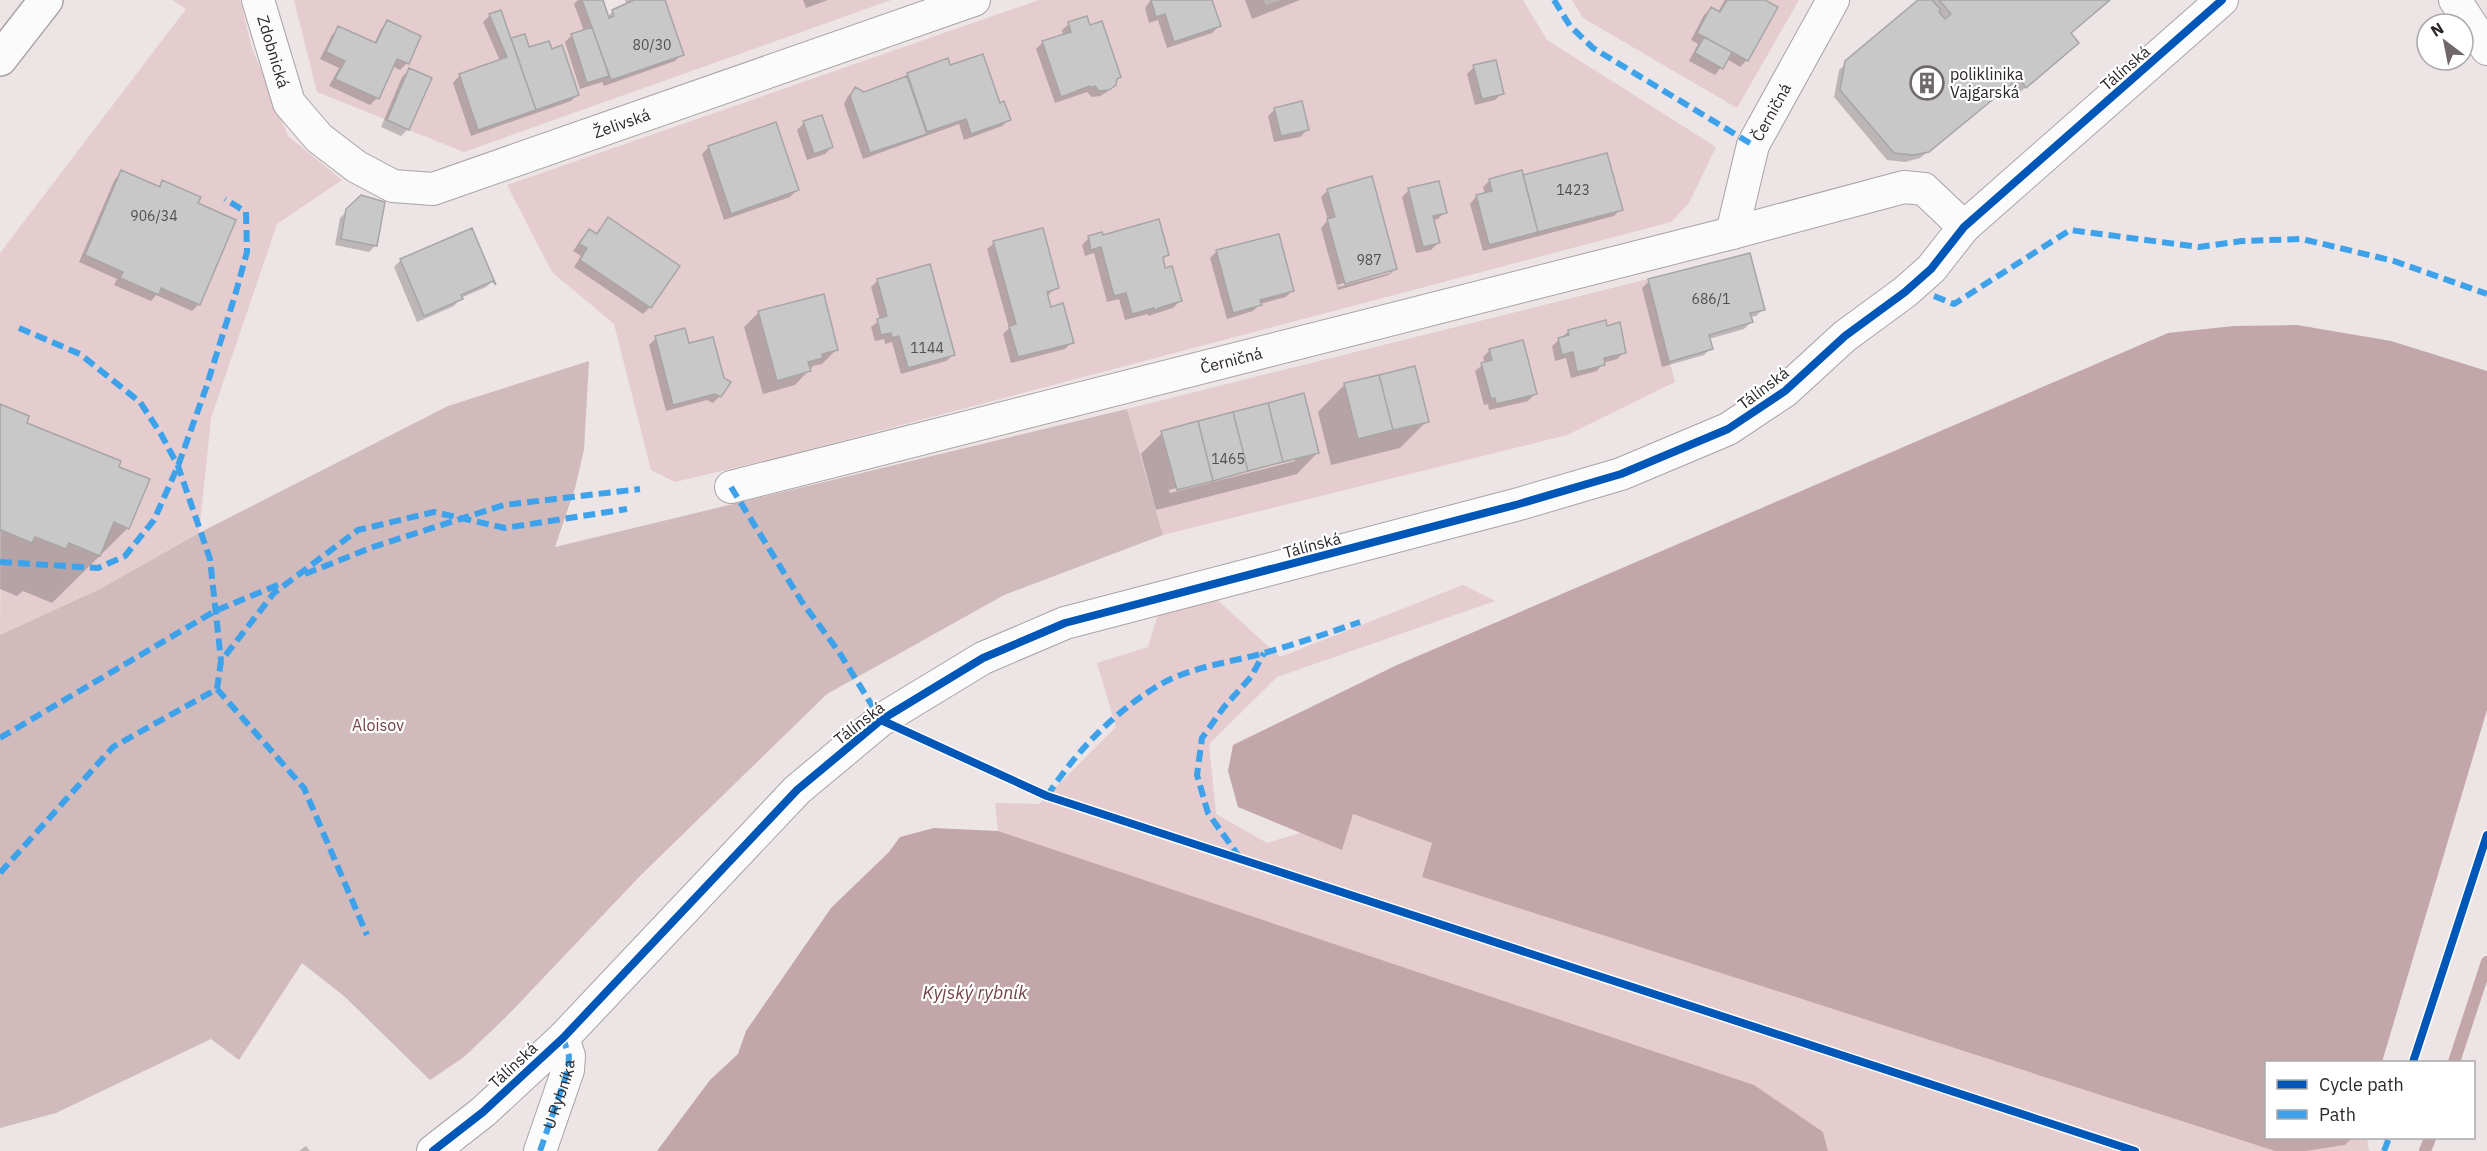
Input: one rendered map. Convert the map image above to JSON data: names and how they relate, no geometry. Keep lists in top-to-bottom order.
{
  "streets": {
    "street": [
      "Zdobnická",
      "Tálínská",
      "Černičná",
      "Želivská",
      "U Rybníka"
    ]
  },
  "crossings": [
    ["Zdobnická", "Želivská"],
    ["Tálínská", "Černičná"],
    ["Tálínská", "U Rybníka"]
  ],
  "water": ["Kyjský rybník"],
  "parks": ["Aloisov"],
  "places": {
    "building": ["poliklinika Vajgarská"]
  },
  "house_numbers": [
    "80/30",
    "1423",
    "906/34",
    "987",
    "686/1",
    "1144",
    "1465"
  ],
  "legend": ["Cycle path", "Path"],
  "north": "top left"
}
